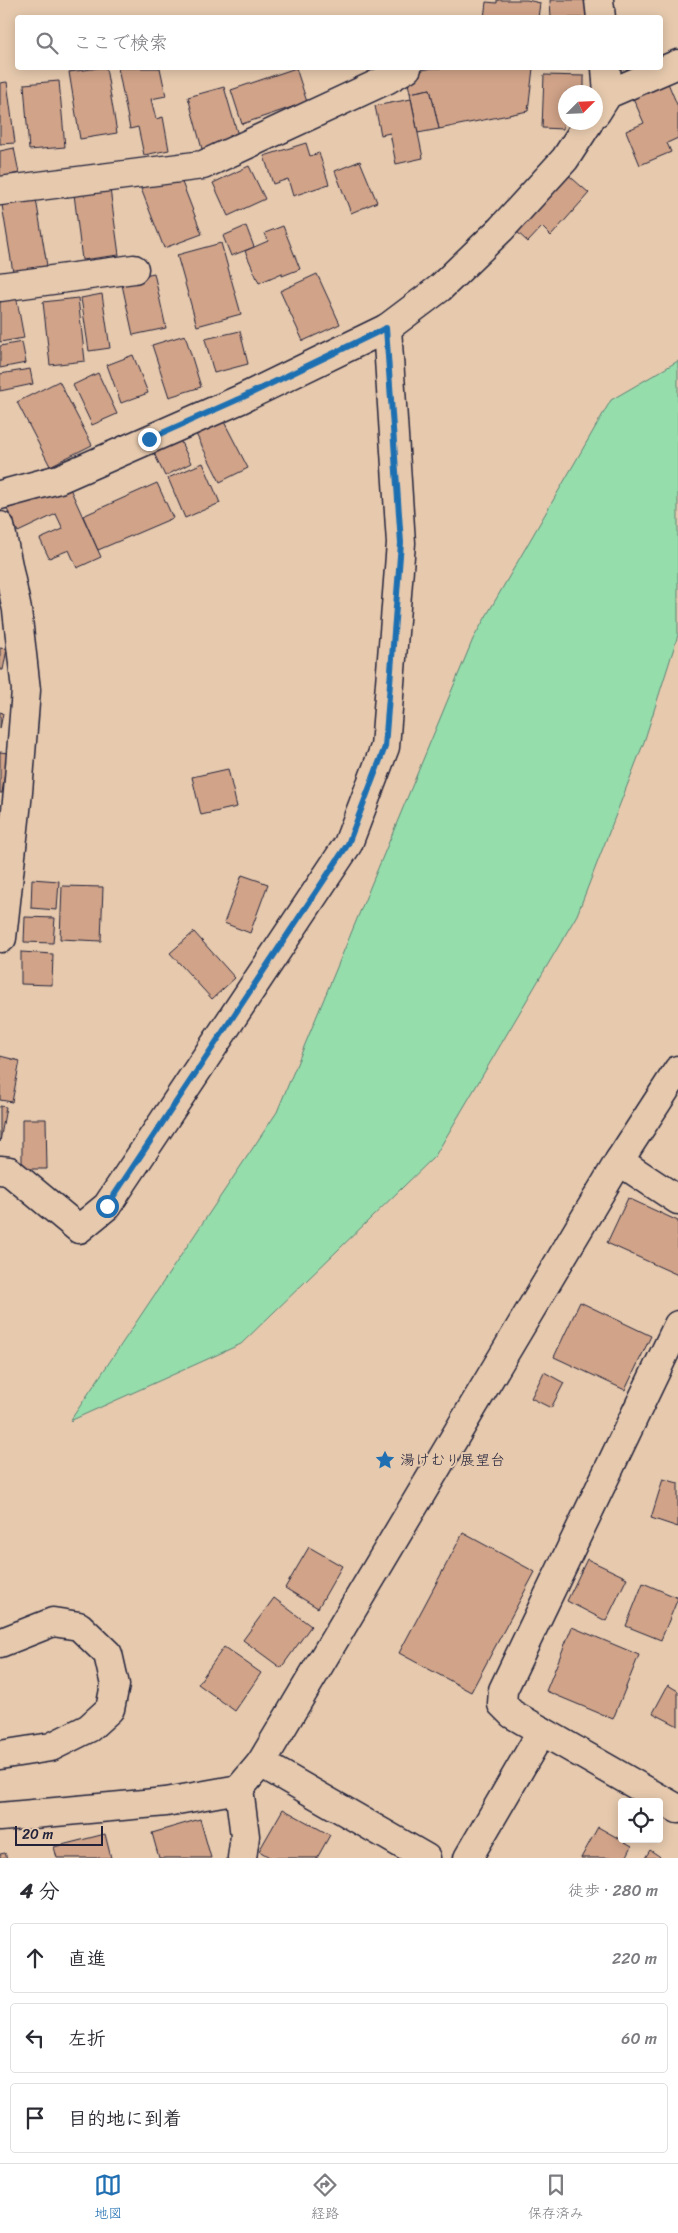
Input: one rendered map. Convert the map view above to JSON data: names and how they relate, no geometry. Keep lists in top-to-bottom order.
{
  "places": {
    "place": ["湯けむり展望台"]
  },
  "scale_bar": "20 m",
  "north": "top right",
  "page": {
    "search": "ここで検索",
    "scale": "20 m",
    "heading": ["4 分", "徒歩 · 280 m"],
    "list": [
      ["直進", "220 m"],
      ["左折", "60 m"],
      "目的地に到着"
    ],
    "nav": ["地図", "経路", "保存済み"]
  }
}
